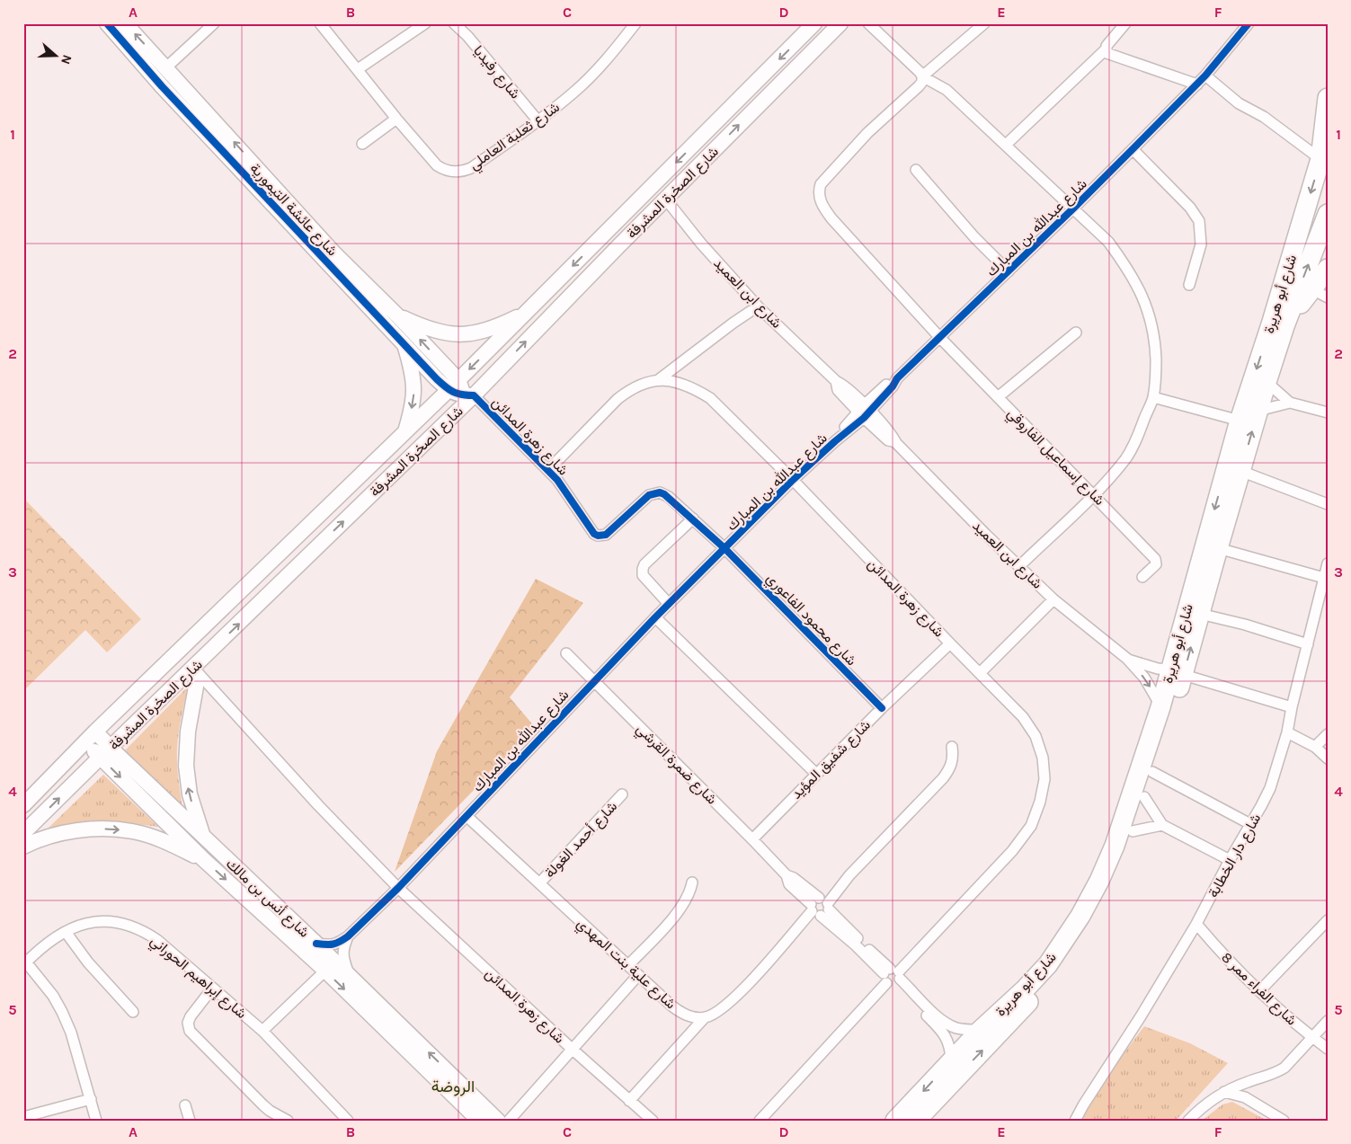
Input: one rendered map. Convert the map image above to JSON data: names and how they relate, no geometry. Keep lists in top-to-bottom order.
{
  "streets": {
    "highway": ["شارع أبو هريرة"],
    "main road": ["شارع الصخرة المشرفة", "شارع عائشة التيمورية", "شارع أنس بن مالك"],
    "street": [
      "شارع رفيديا",
      "شارع ثعلبة العاملي",
      "شارع عبدالله بن المبارك",
      "شارع ابن العميد",
      "شارع زهرة المدائن",
      "شارع إسماعيل الفاروقي",
      "شارع محمود الفاعوري",
      "شارع شفيق المؤيد",
      "شارع ضمرة القرشي",
      "شارع أحمد الغولة",
      "شارع دار الخطابة",
      "شارع علية بنت المهدي",
      "شارع إبراهيم الحوراني",
      "شارع الفراء ممر 8"
    ]
  },
  "crossings": [
    ["شارع رفيديا", "شارع ثعلبة العاملي"],
    ["شارع الصخرة المشرفة", "شارع عائشة التيمورية"],
    ["شارع الصخرة المشرفة", "شارع ابن العميد"],
    ["شارع الصخرة المشرفة", "شارع زهرة المدائن"],
    ["شارع الصخرة المشرفة", "شارع أنس بن مالك"],
    ["شارع عائشة التيمورية", "شارع زهرة المدائن"],
    ["شارع عبدالله بن المبارك", "شارع ابن العميد"],
    ["شارع عبدالله بن المبارك", "شارع زهرة المدائن"],
    ["شارع عبدالله بن المبارك", "شارع إسماعيل الفاروقي"],
    ["شارع عبدالله بن المبارك", "شارع محمود الفاعوري"],
    ["شارع عبدالله بن المبارك", "شارع ضمرة القرشي"],
    ["شارع عبدالله بن المبارك", "شارع أنس بن مالك"],
    ["شارع عبدالله بن المبارك", "شارع علية بنت المهدي"],
    ["شارع ابن العميد", "شارع أبو هريرة"],
    ["شارع ابن العميد", "شارع دار الخطابة"],
    ["شارع أبو هريرة", "شارع ضمرة القرشي"],
    ["شارع زهرة المدائن", "شارع محمود الفاعوري"],
    ["شارع زهرة المدائن", "شارع شفيق المؤيد"],
    ["شارع زهرة المدائن", "شارع ضمرة القرشي"],
    ["شارع محمود الفاعوري", "شارع شفيق المؤيد"],
    ["شارع شفيق المؤيد", "شارع ضمرة القرشي"],
    ["شارع أحمد الغولة", "شارع علية بنت المهدي"],
    ["شارع دار الخطابة", "شارع الفراء ممر 8"]
  ],
  "districts": ["الروضة"],
  "north": "right",
  "grid": {
    "columns": [
      "A",
      "B",
      "C",
      "D",
      "E",
      "F"
    ],
    "rows": [
      "1",
      "2",
      "3",
      "4",
      "5"
    ]
  }
}
